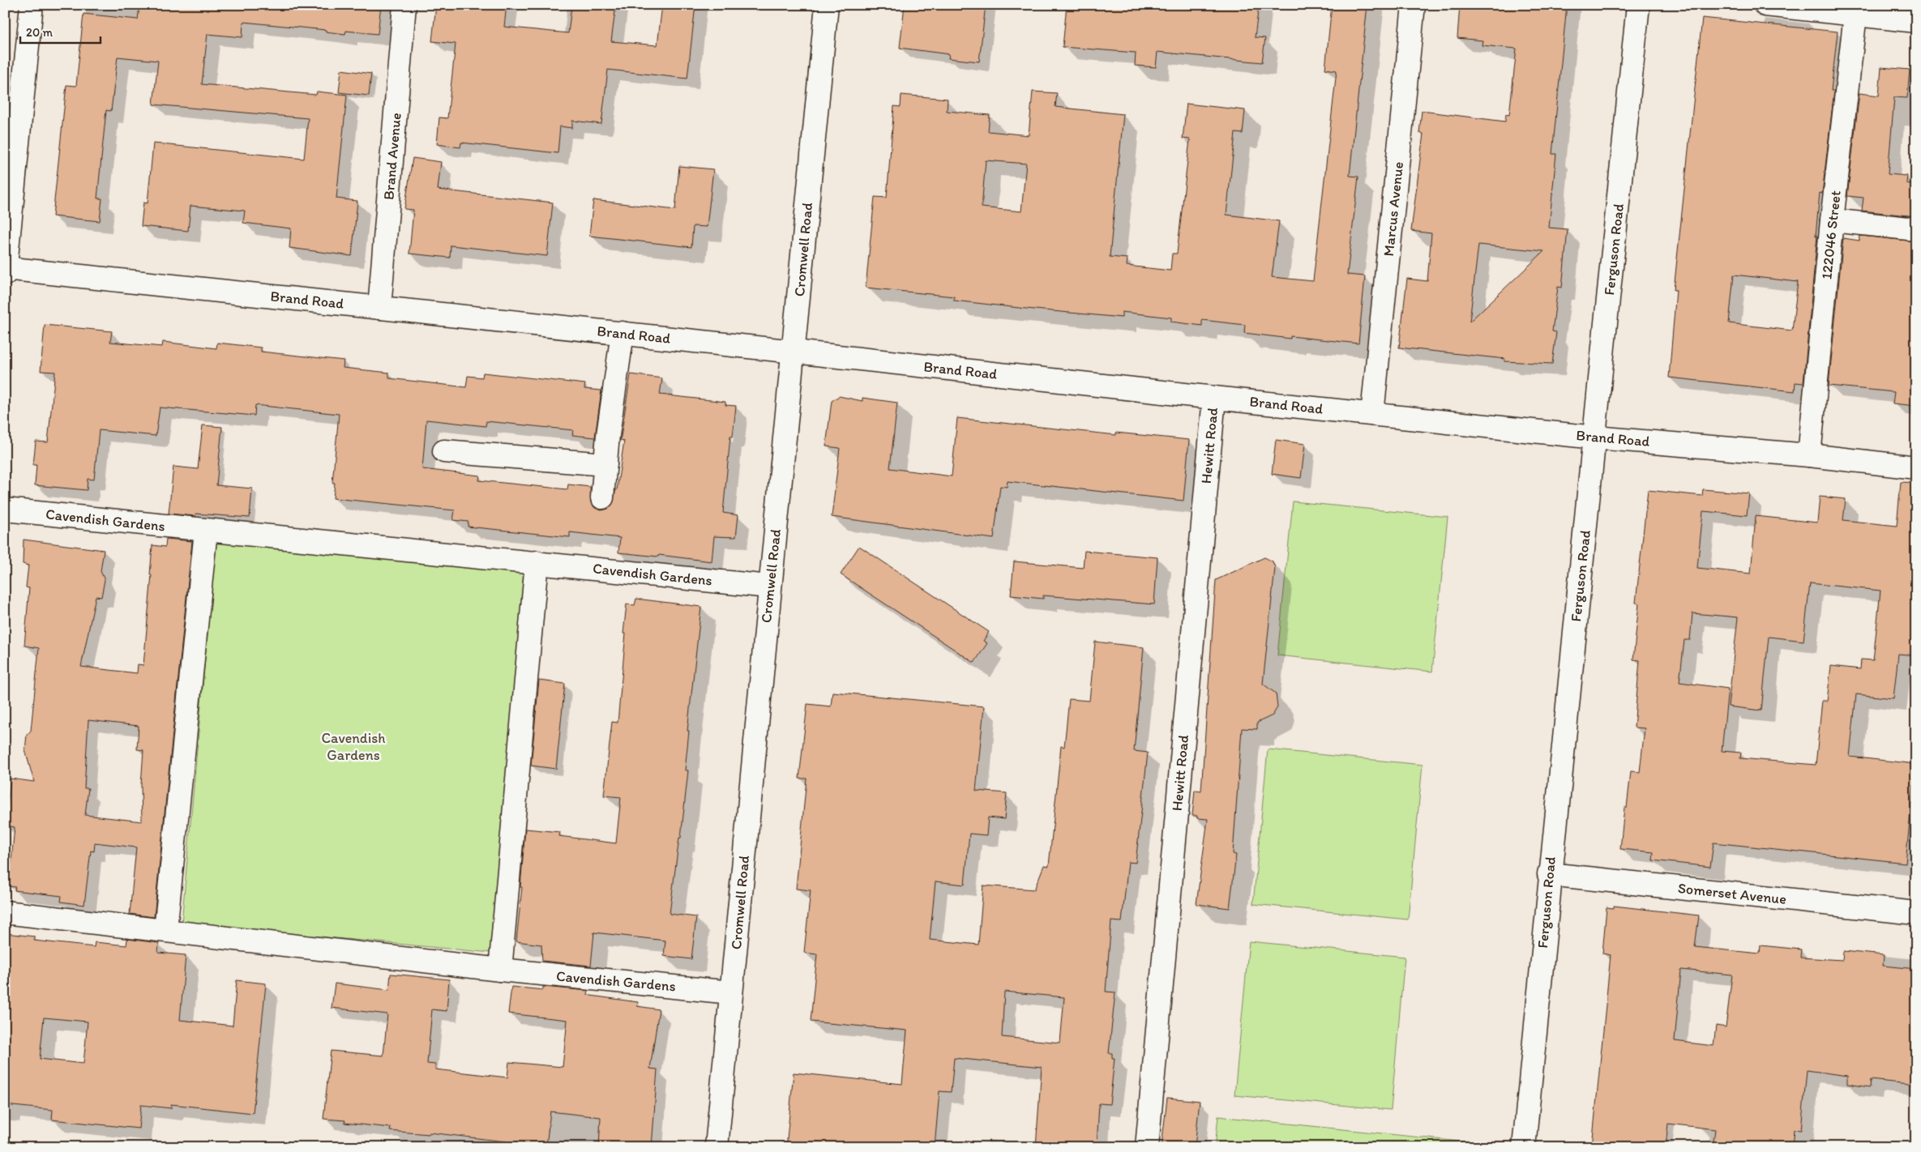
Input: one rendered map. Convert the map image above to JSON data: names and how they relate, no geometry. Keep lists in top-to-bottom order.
{
  "streets": {
    "street": [
      "Brand Avenue",
      "Marcus Avenue",
      "122046 Street",
      "Cromwell Road",
      "Ferguson Road",
      "Brand Road",
      "Hewitt Road",
      "Cavendish Gardens",
      "Somerset Avenue"
    ]
  },
  "crossings": [
    ["Brand Avenue", "Brand Road"],
    ["Marcus Avenue", "Brand Road"],
    ["122046 Street", "Brand Road"],
    ["Cromwell Road", "Brand Road"],
    ["Cromwell Road", "Cavendish Gardens"],
    ["Ferguson Road", "Brand Road"],
    ["Ferguson Road", "Somerset Avenue"],
    ["Brand Road", "Hewitt Road"]
  ],
  "parks": ["Cavendish Gardens"],
  "scale_bar": "20 m"
}
